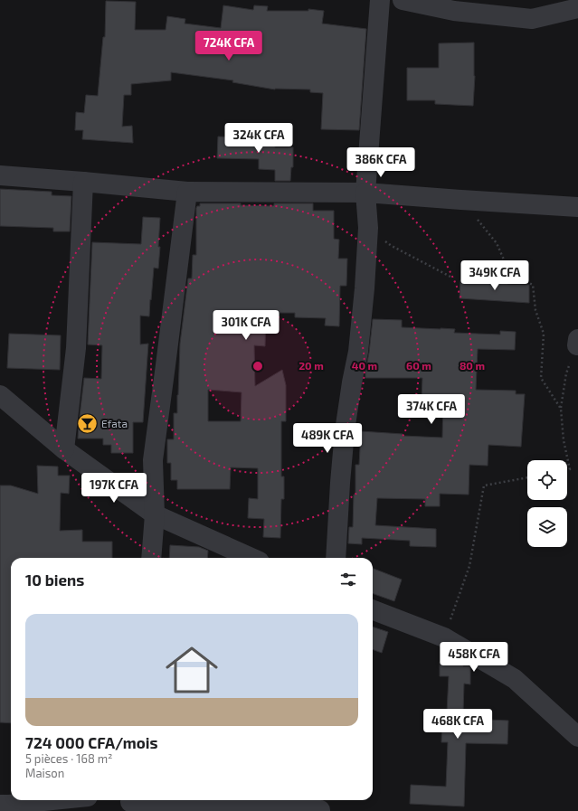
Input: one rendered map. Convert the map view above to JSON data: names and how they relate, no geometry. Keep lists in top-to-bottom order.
{
  "places": {
    "bar": ["Efata"]
  },
  "page": {
    "price": [
      "724K CFA",
      "324K CFA",
      "386K CFA",
      "349K CFA",
      "301K CFA",
      "374K CFA",
      "489K CFA",
      "197K CFA",
      "458K CFA",
      "468K CFA"
    ],
    "heading": "10 biens",
    "list": [
      {
        "name": "724 000 CFA/mois",
        "note": "5 pièces · 168 m² · Maison"
      }
    ]
  },
  "rings": [
    "20 m",
    "40 m",
    "60 m",
    "80 m"
  ]
}
